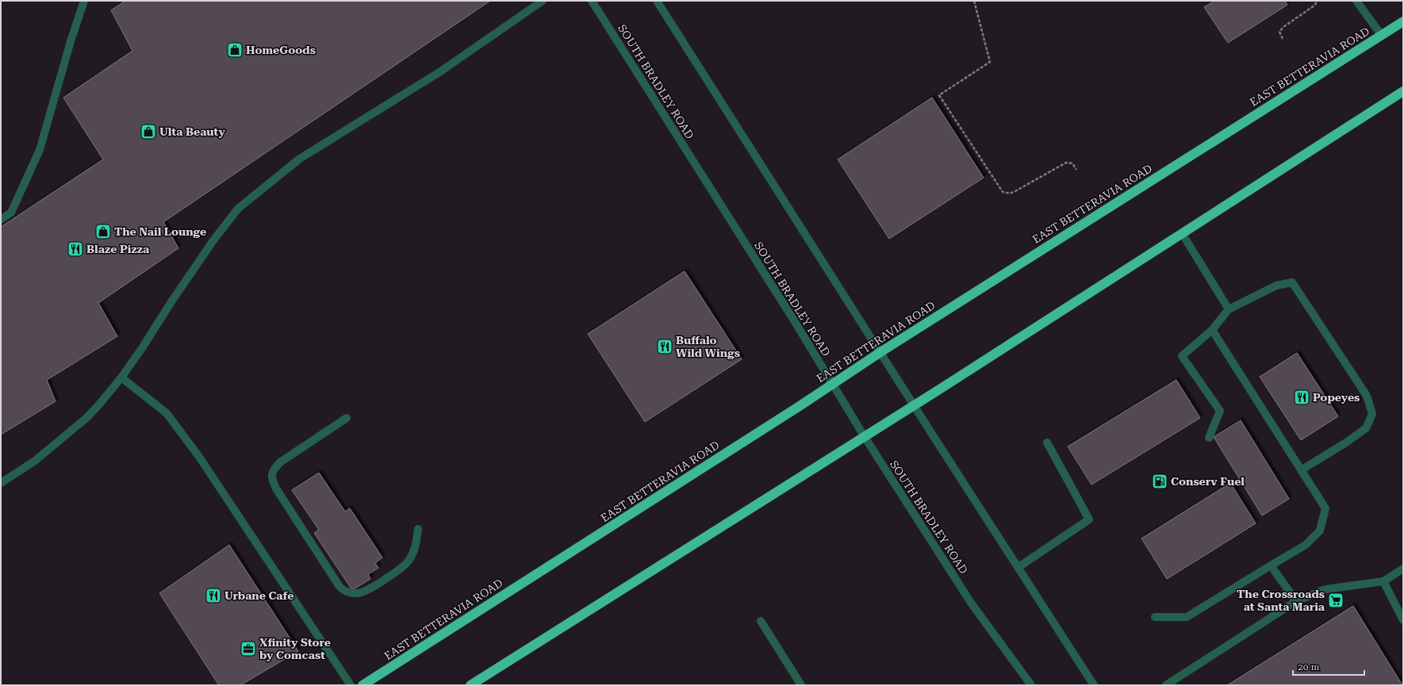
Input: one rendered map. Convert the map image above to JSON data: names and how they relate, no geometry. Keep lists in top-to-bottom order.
{
  "streets": {
    "highway": ["EAST BETTERAVIA ROAD"],
    "street": ["SOUTH BRADLEY ROAD"]
  },
  "crossings": [
    ["EAST BETTERAVIA ROAD", "SOUTH BRADLEY ROAD"]
  ],
  "places": {
    "shop": ["HomeGoods", "Ulta Beauty", "The Nail Lounge"],
    "restaurant": [
      "Blaze Pizza",
      "Buffalo Wild Wings",
      "Popeyes",
      "Urbane Cafe"
    ],
    "fuel station": ["Conserv Fuel"],
    "supermarket": ["The Crossroads at Santa Maria"],
    "office": ["Xfinity Store by Comcast"]
  },
  "scale_bar": "20 m"
}
